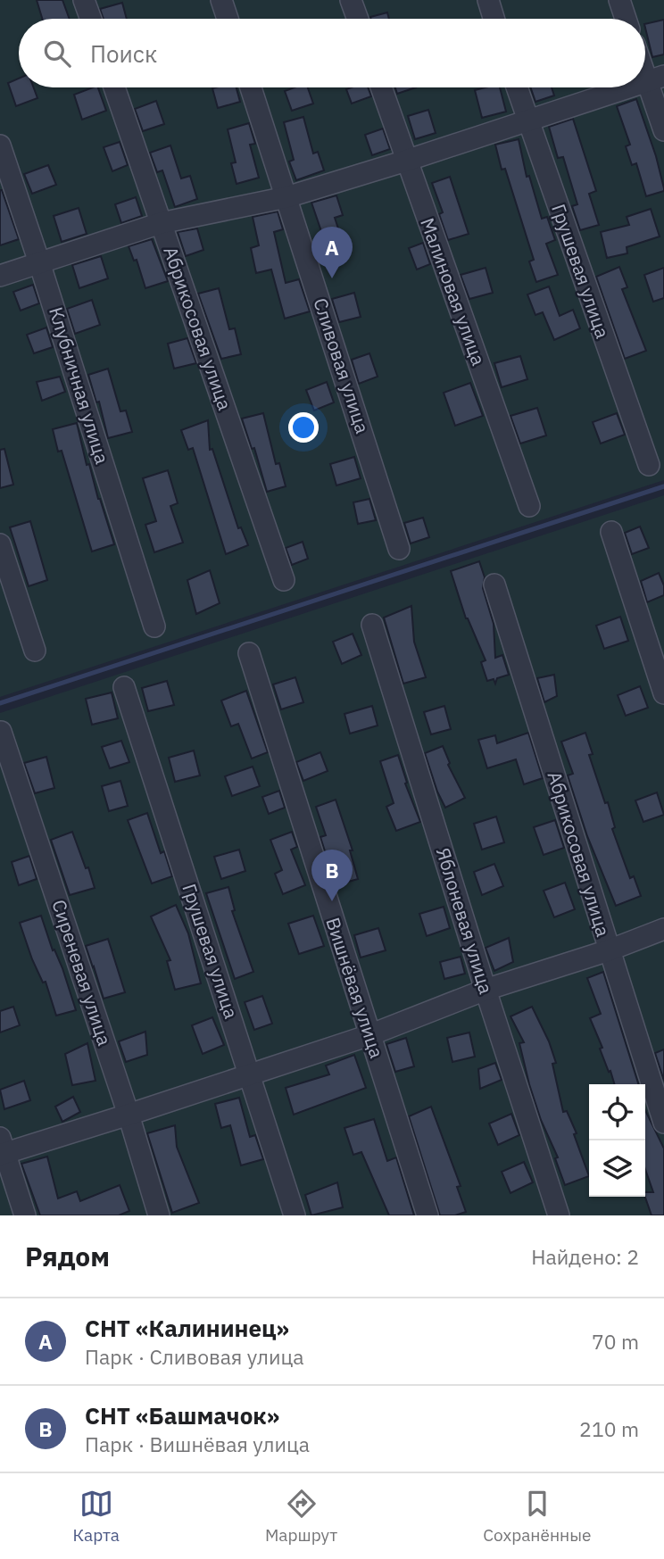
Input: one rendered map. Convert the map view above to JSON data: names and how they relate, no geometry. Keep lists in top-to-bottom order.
{
  "streets": {
    "street": [
      "Грушевая улица",
      "Малиновая улица",
      "Абрикосовая улица",
      "Сливовая улица",
      "Клубничная улица",
      "Яблоневая улица",
      "Сиреневая улица",
      "Вишнёвая улица"
    ]
  },
  "page": {
    "search": "Поиск",
    "pins": ["A", "B"],
    "heading": ["Рядом", "Найдено: 2"],
    "list": [
      {
        "mark": "A",
        "name": "СНТ «Калининец»",
        "note": "Парк · Сливовая улица",
        "value": "70 m"
      },
      {
        "mark": "B",
        "name": "СНТ «Башмачок»",
        "note": "Парк · Вишнёвая улица",
        "value": "210 m"
      }
    ],
    "nav": ["Карта", "Маршрут", "Сохранённые"]
  }
}
